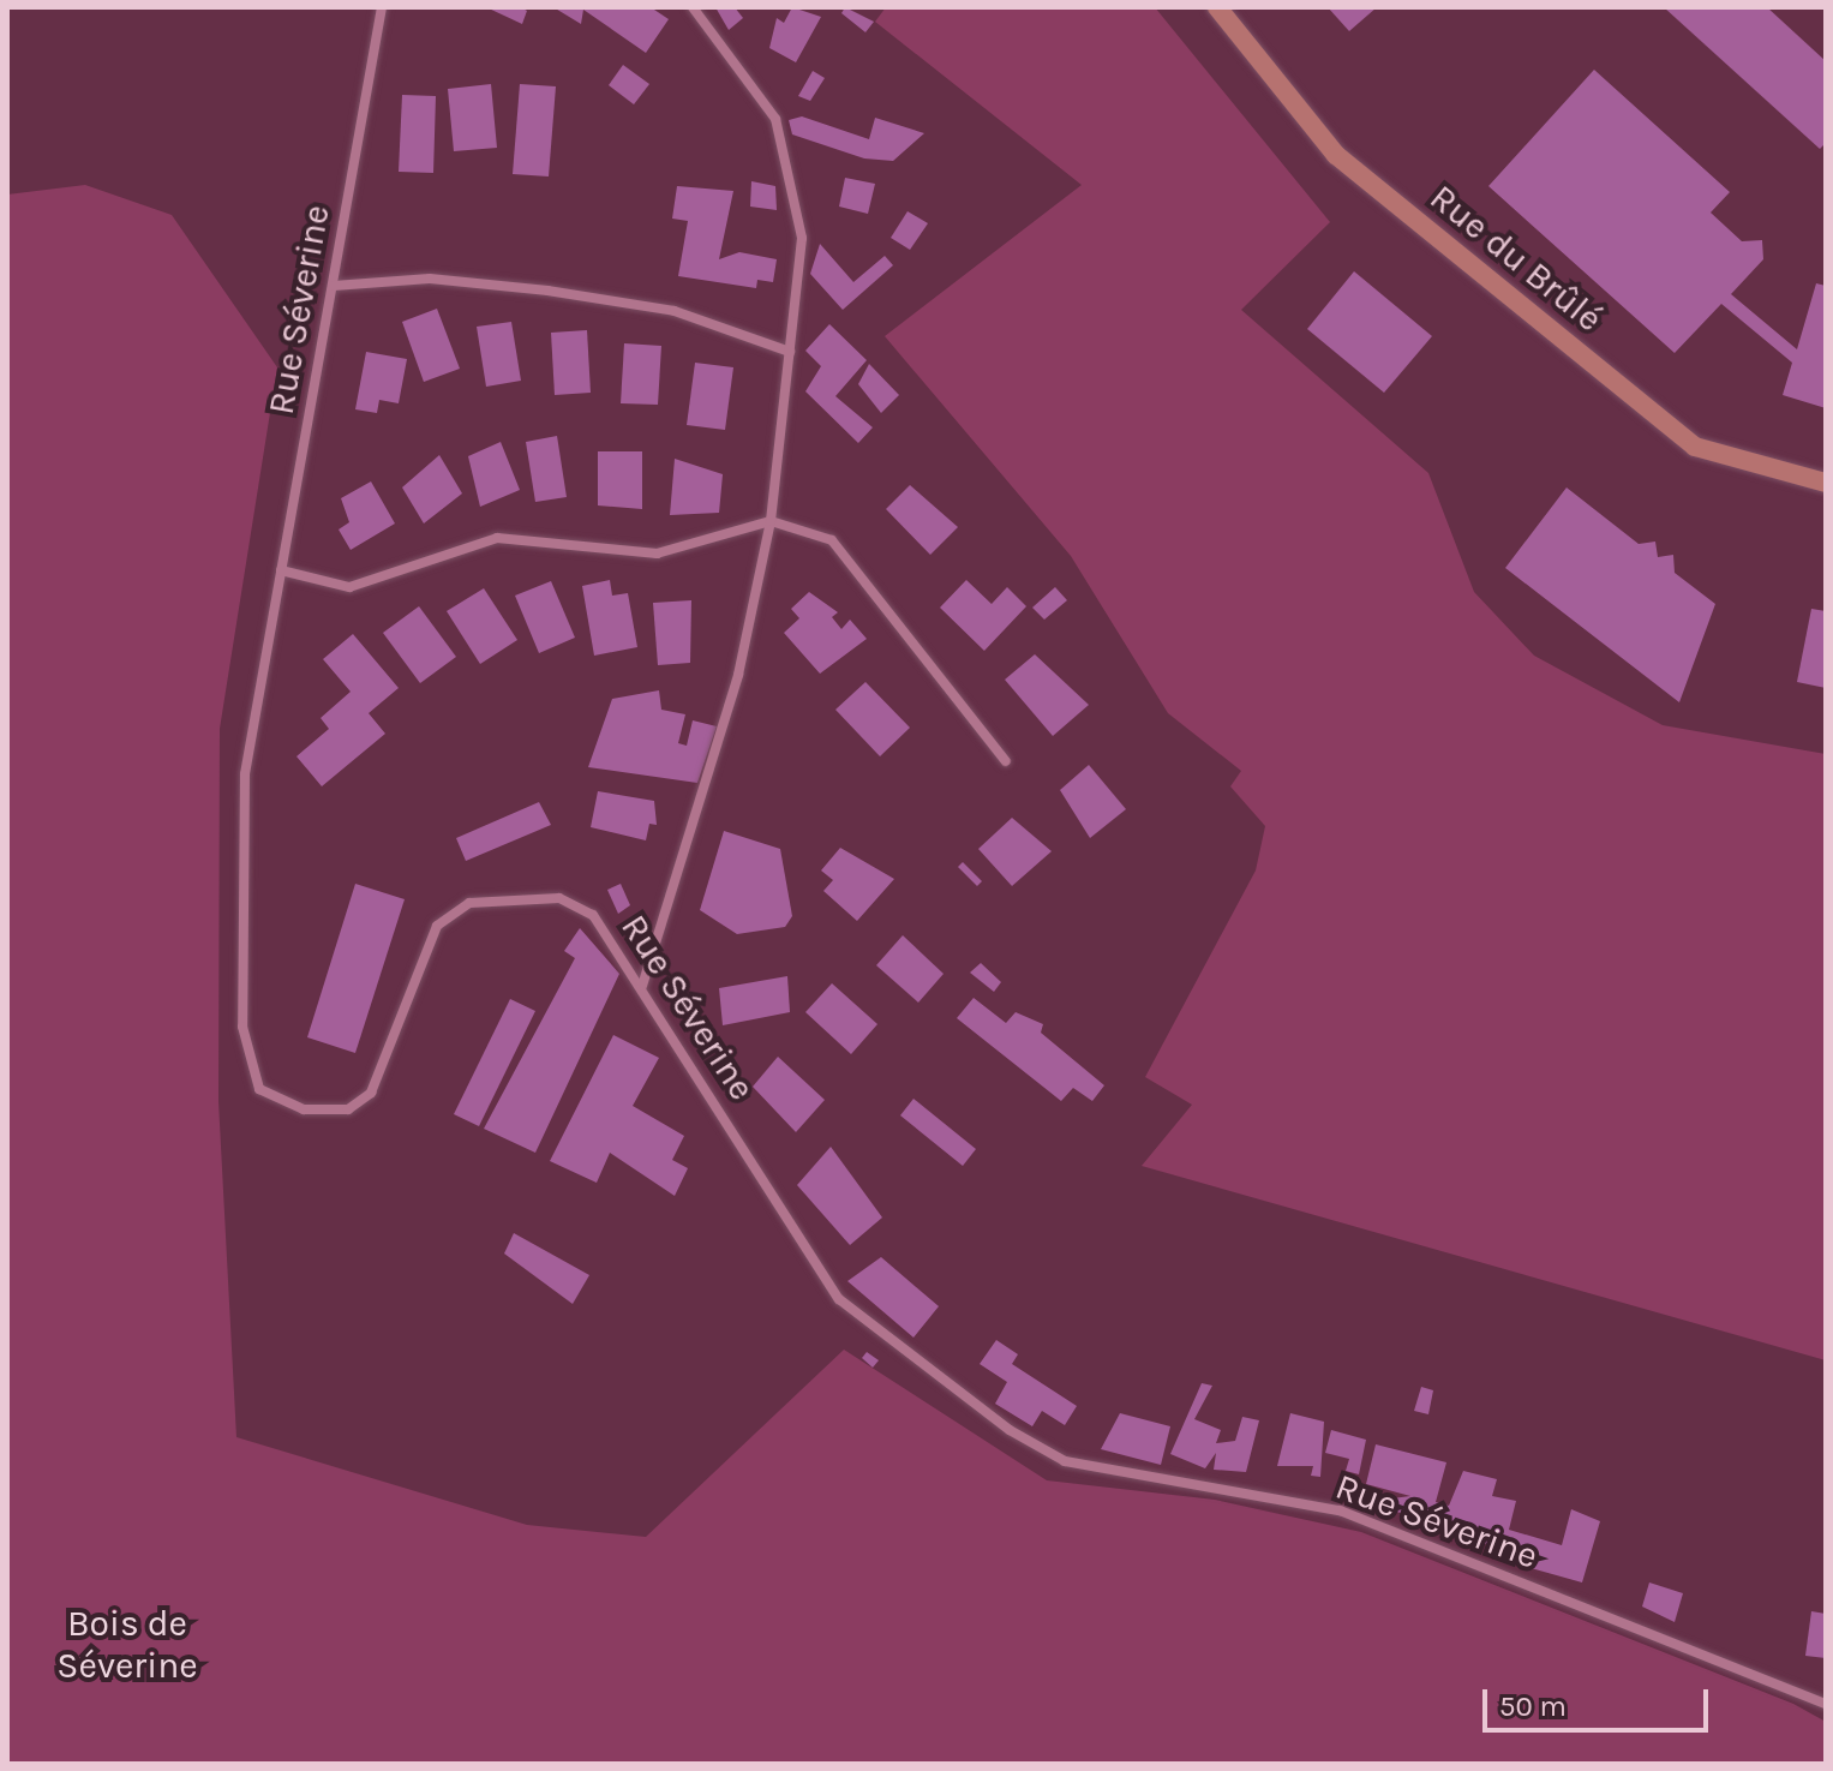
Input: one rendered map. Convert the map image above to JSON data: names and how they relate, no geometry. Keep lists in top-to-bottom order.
{
  "streets": {
    "main road": ["Rue du Brûlé"],
    "street": ["Rue Séverine"]
  },
  "parks": ["Bois de Séverine"],
  "scale_bar": "50 m"
}
